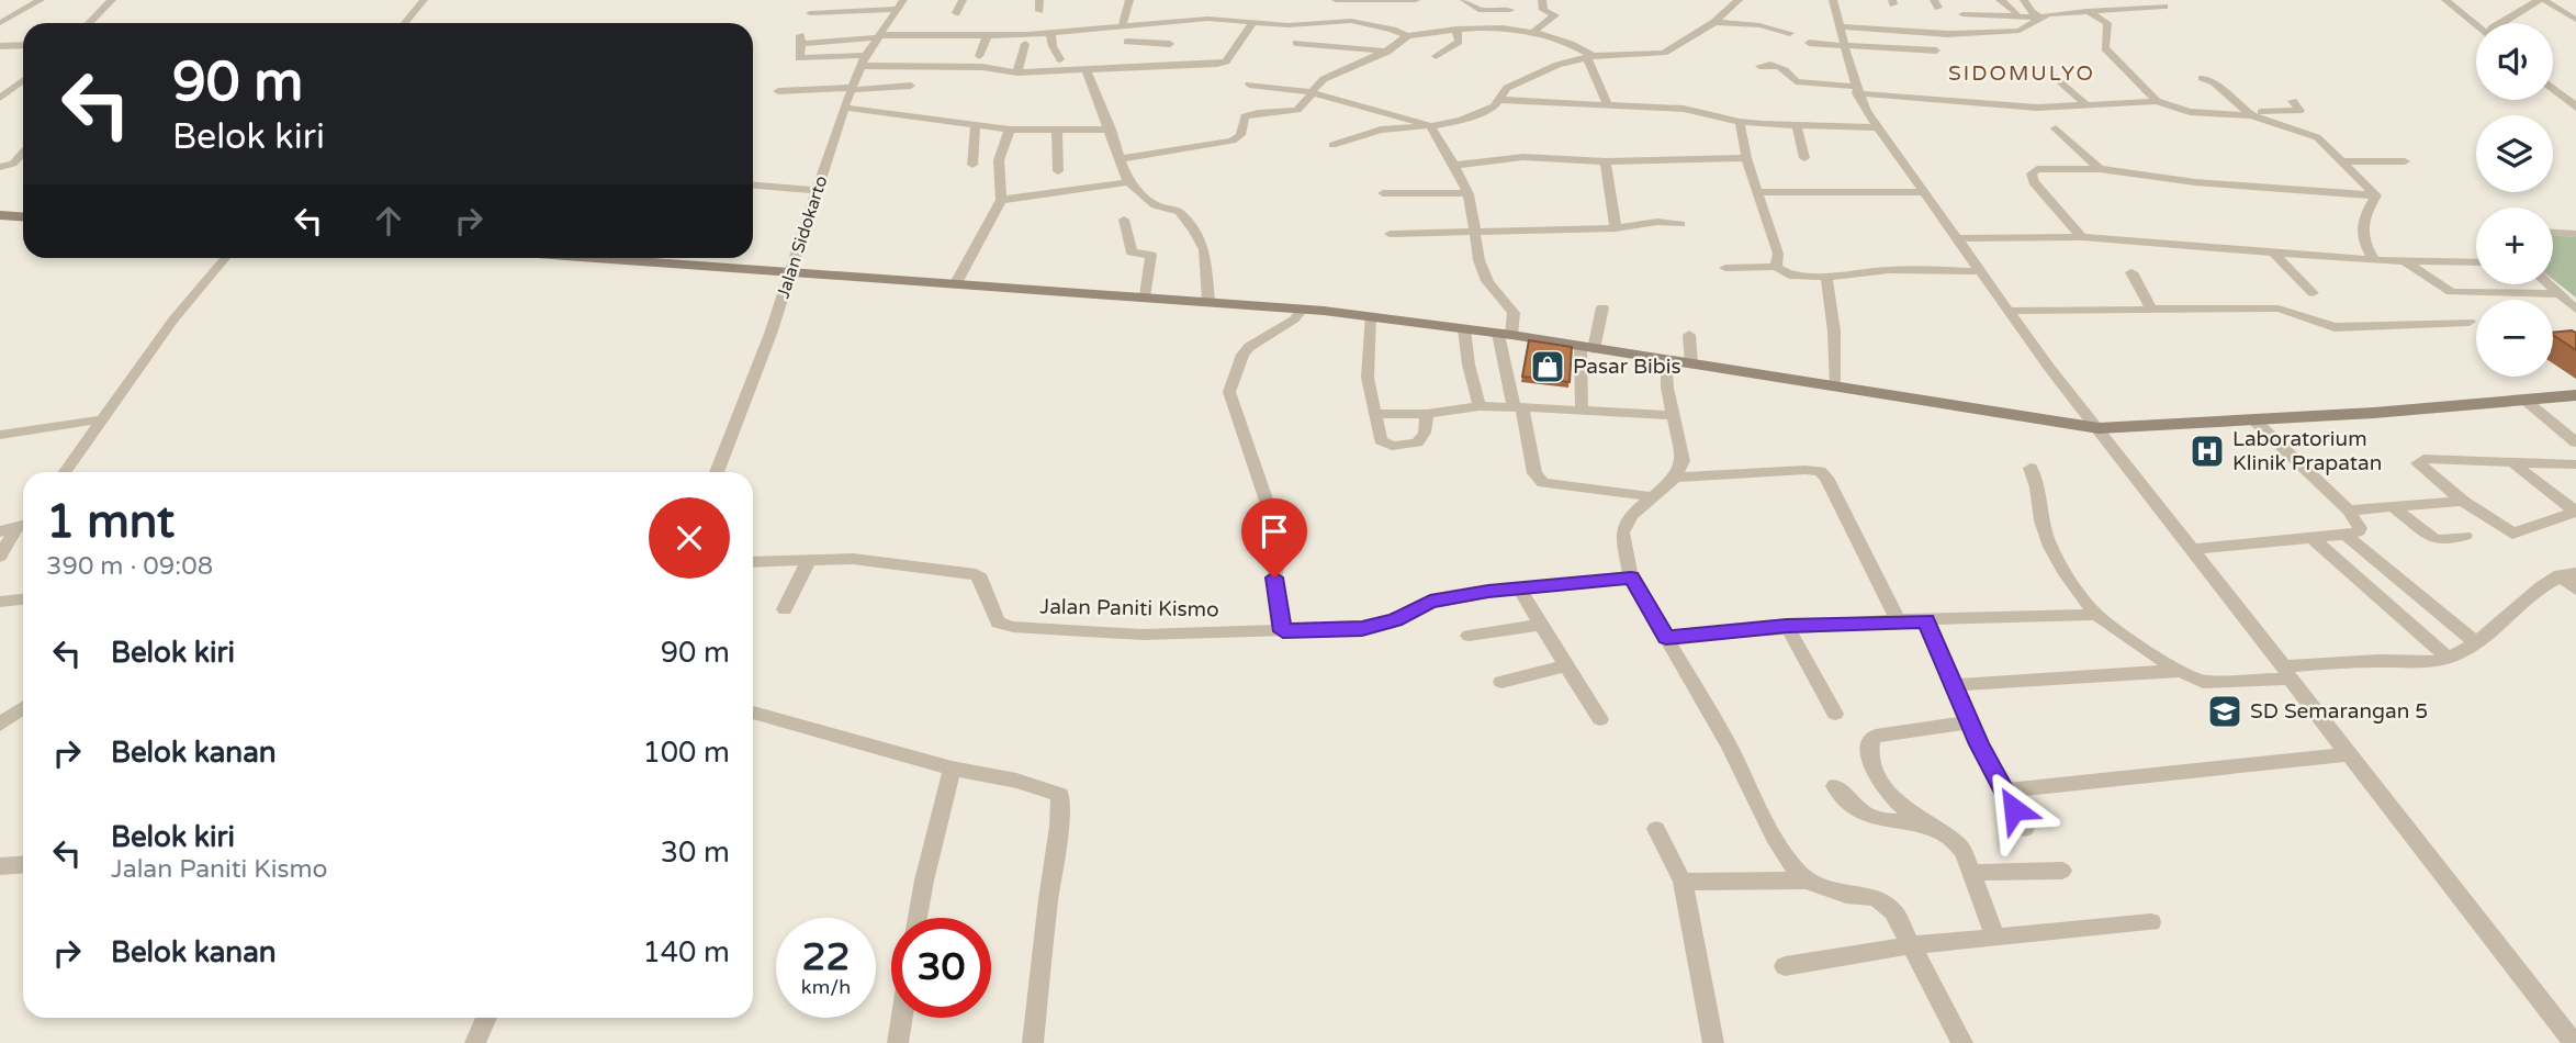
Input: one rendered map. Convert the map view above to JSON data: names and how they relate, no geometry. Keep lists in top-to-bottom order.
{
  "streets": {
    "street": ["Jalan Sidokarto", "Jalan Paniti Kismo"]
  },
  "districts": ["SIDOMULYO"],
  "places": {
    "shop": ["Pasar Bibis"],
    "hospital": ["Laboratorium Klinik Prapatan"],
    "school or university": ["SD Semarangan 5"]
  },
  "page": {
    "map_buttons": ["+", "−"],
    "turn": ["90 m", "Belok kiri"],
    "heading": ["1 mnt", "390 m · 09:08"],
    "list": [
      {
        "name": "Belok kiri",
        "value": "90 m"
      },
      {
        "name": "Belok kanan",
        "value": "100 m"
      },
      {
        "name": "Belok kiri",
        "note": "Jalan Paniti Kismo",
        "value": "30 m"
      },
      {
        "name": "Belok kanan",
        "value": "140 m"
      }
    ],
    "speed": "22 km/h",
    "limit": "30"
  }
}
